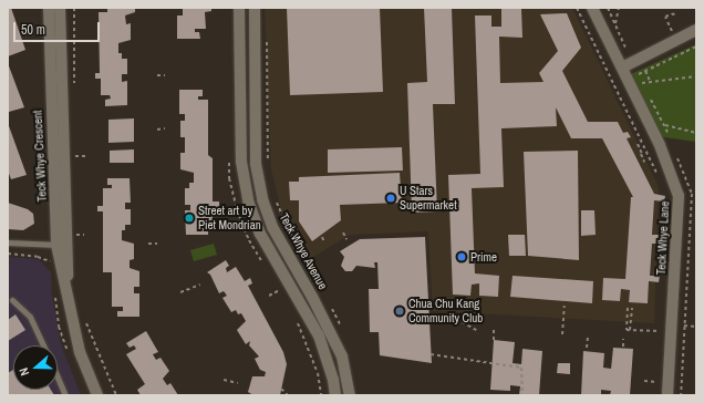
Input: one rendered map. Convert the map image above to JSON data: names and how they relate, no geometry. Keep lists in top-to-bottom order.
{
  "streets": {
    "street": ["Teck Whye Crescent", "Teck Whye Lane", "Teck Whye Avenue"]
  },
  "places": [
    "U Stars Supermarket",
    "Street art by Piet Mondrian",
    "Prime",
    "Chua Chu Kang Community Club"
  ],
  "scale_bar": "50 m",
  "north": "left"
}
